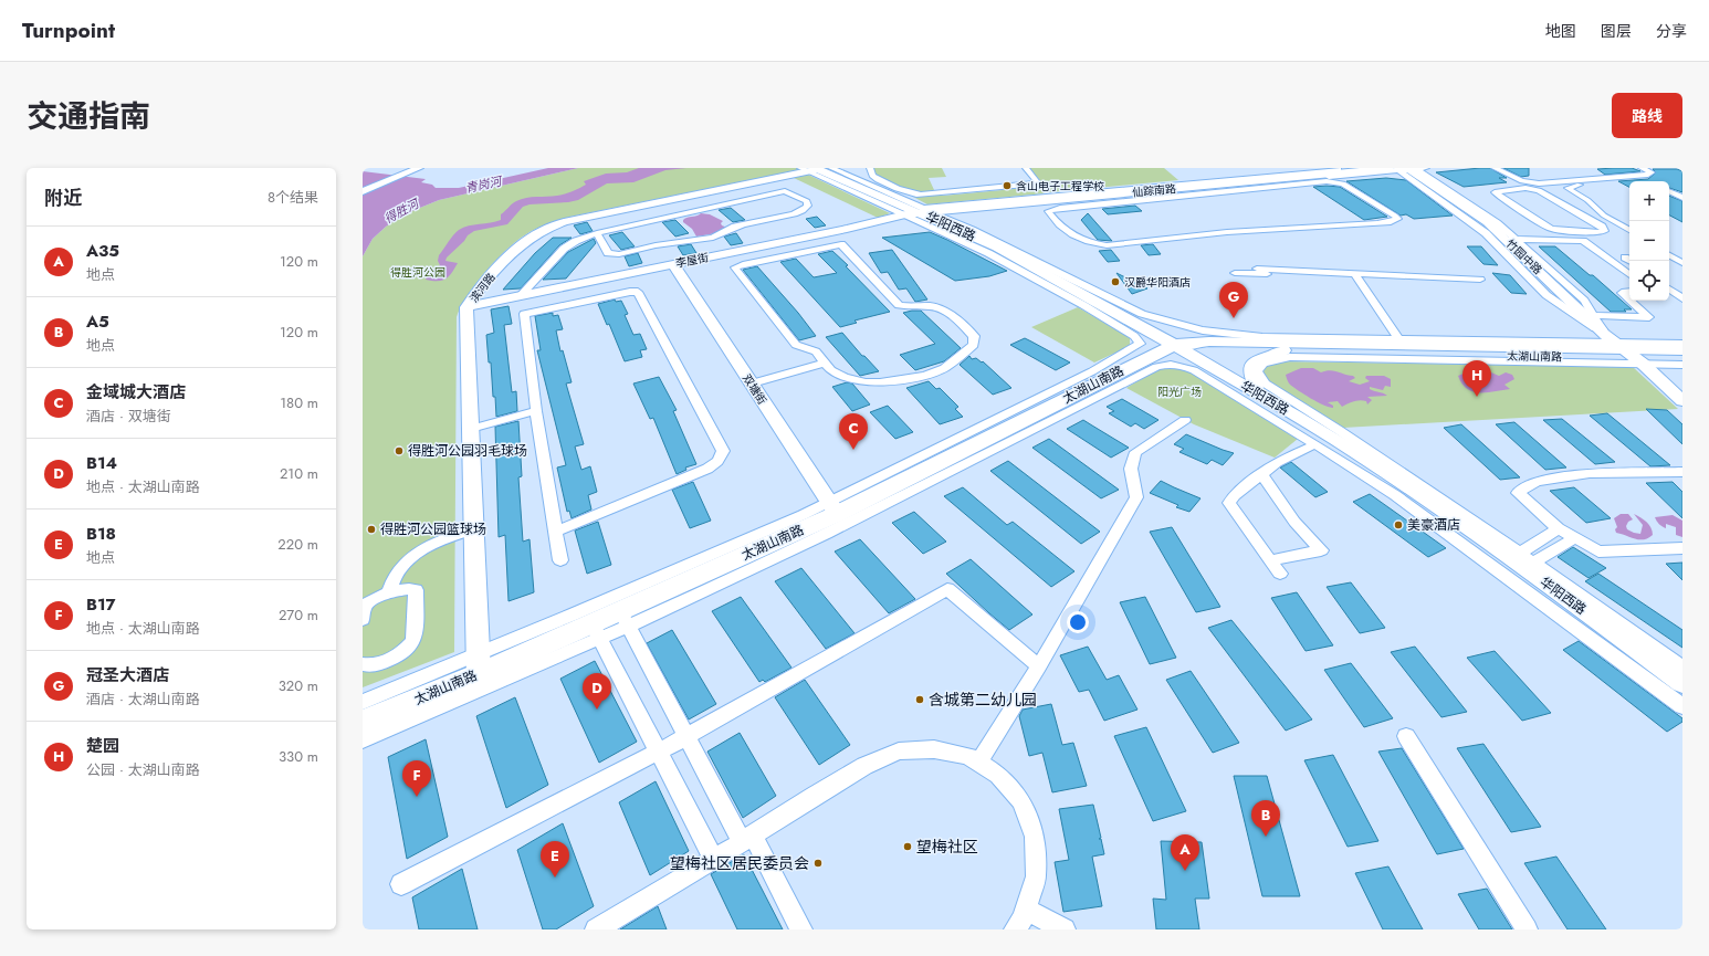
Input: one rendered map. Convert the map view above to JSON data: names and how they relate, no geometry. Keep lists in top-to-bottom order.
{
  "streets": {
    "main road": ["华阳西路", "太湖山南路"],
    "street": [
      "仙踪南路",
      "竹园中路",
      "李屋街",
      "滨河路",
      "双塘街"
    ]
  },
  "crossings": [
    ["仙踪南路", "华阳西路"],
    ["仙踪南路", "竹园中路"],
    ["仙踪南路", "李屋街"],
    ["华阳西路", "李屋街"],
    ["华阳西路", "滨河路"],
    ["华阳西路", "太湖山南路"],
    ["竹园中路", "太湖山南路"],
    ["李屋街", "滨河路"],
    ["李屋街", "双塘街"],
    ["滨河路", "太湖山南路"],
    ["太湖山南路", "双塘街"]
  ],
  "water": ["青岗河", "得胜河"],
  "parks": ["得胜河公园", "阳光广场"],
  "places": [
    "含山电子工程学校",
    "汉爵华阳酒店",
    "得胜河公园羽毛球场",
    "美豪酒店",
    "得胜河公园篮球场",
    "含城第二幼儿园",
    "望梅社区",
    "望梅社区居民委员会"
  ],
  "page": {
    "header": "Turnpoint",
    "nav": ["地图", "图层", "分享"],
    "title": "交通指南",
    "buttons": "路线",
    "heading": ["附近", "8个结果"],
    "map_buttons": ["+", "−"],
    "list": [
      {
        "mark": "A",
        "name": "A35",
        "note": "地点",
        "value": "120 m"
      },
      {
        "mark": "B",
        "name": "A5",
        "note": "地点",
        "value": "120 m"
      },
      {
        "mark": "C",
        "name": "金域城大酒店",
        "note": "酒店 · 双塘街",
        "value": "180 m"
      },
      {
        "mark": "D",
        "name": "B14",
        "note": "地点 · 太湖山南路",
        "value": "210 m"
      },
      {
        "mark": "E",
        "name": "B18",
        "note": "地点",
        "value": "220 m"
      },
      {
        "mark": "F",
        "name": "B17",
        "note": "地点 · 太湖山南路",
        "value": "270 m"
      },
      {
        "mark": "G",
        "name": "冠圣大酒店",
        "note": "酒店 · 太湖山南路",
        "value": "320 m"
      },
      {
        "mark": "H",
        "name": "楚园",
        "note": "公园 · 太湖山南路",
        "value": "330 m"
      }
    ],
    "pins": [
      "G",
      "H",
      "C",
      "D",
      "F",
      "B",
      "A",
      "E"
    ]
  }
}
